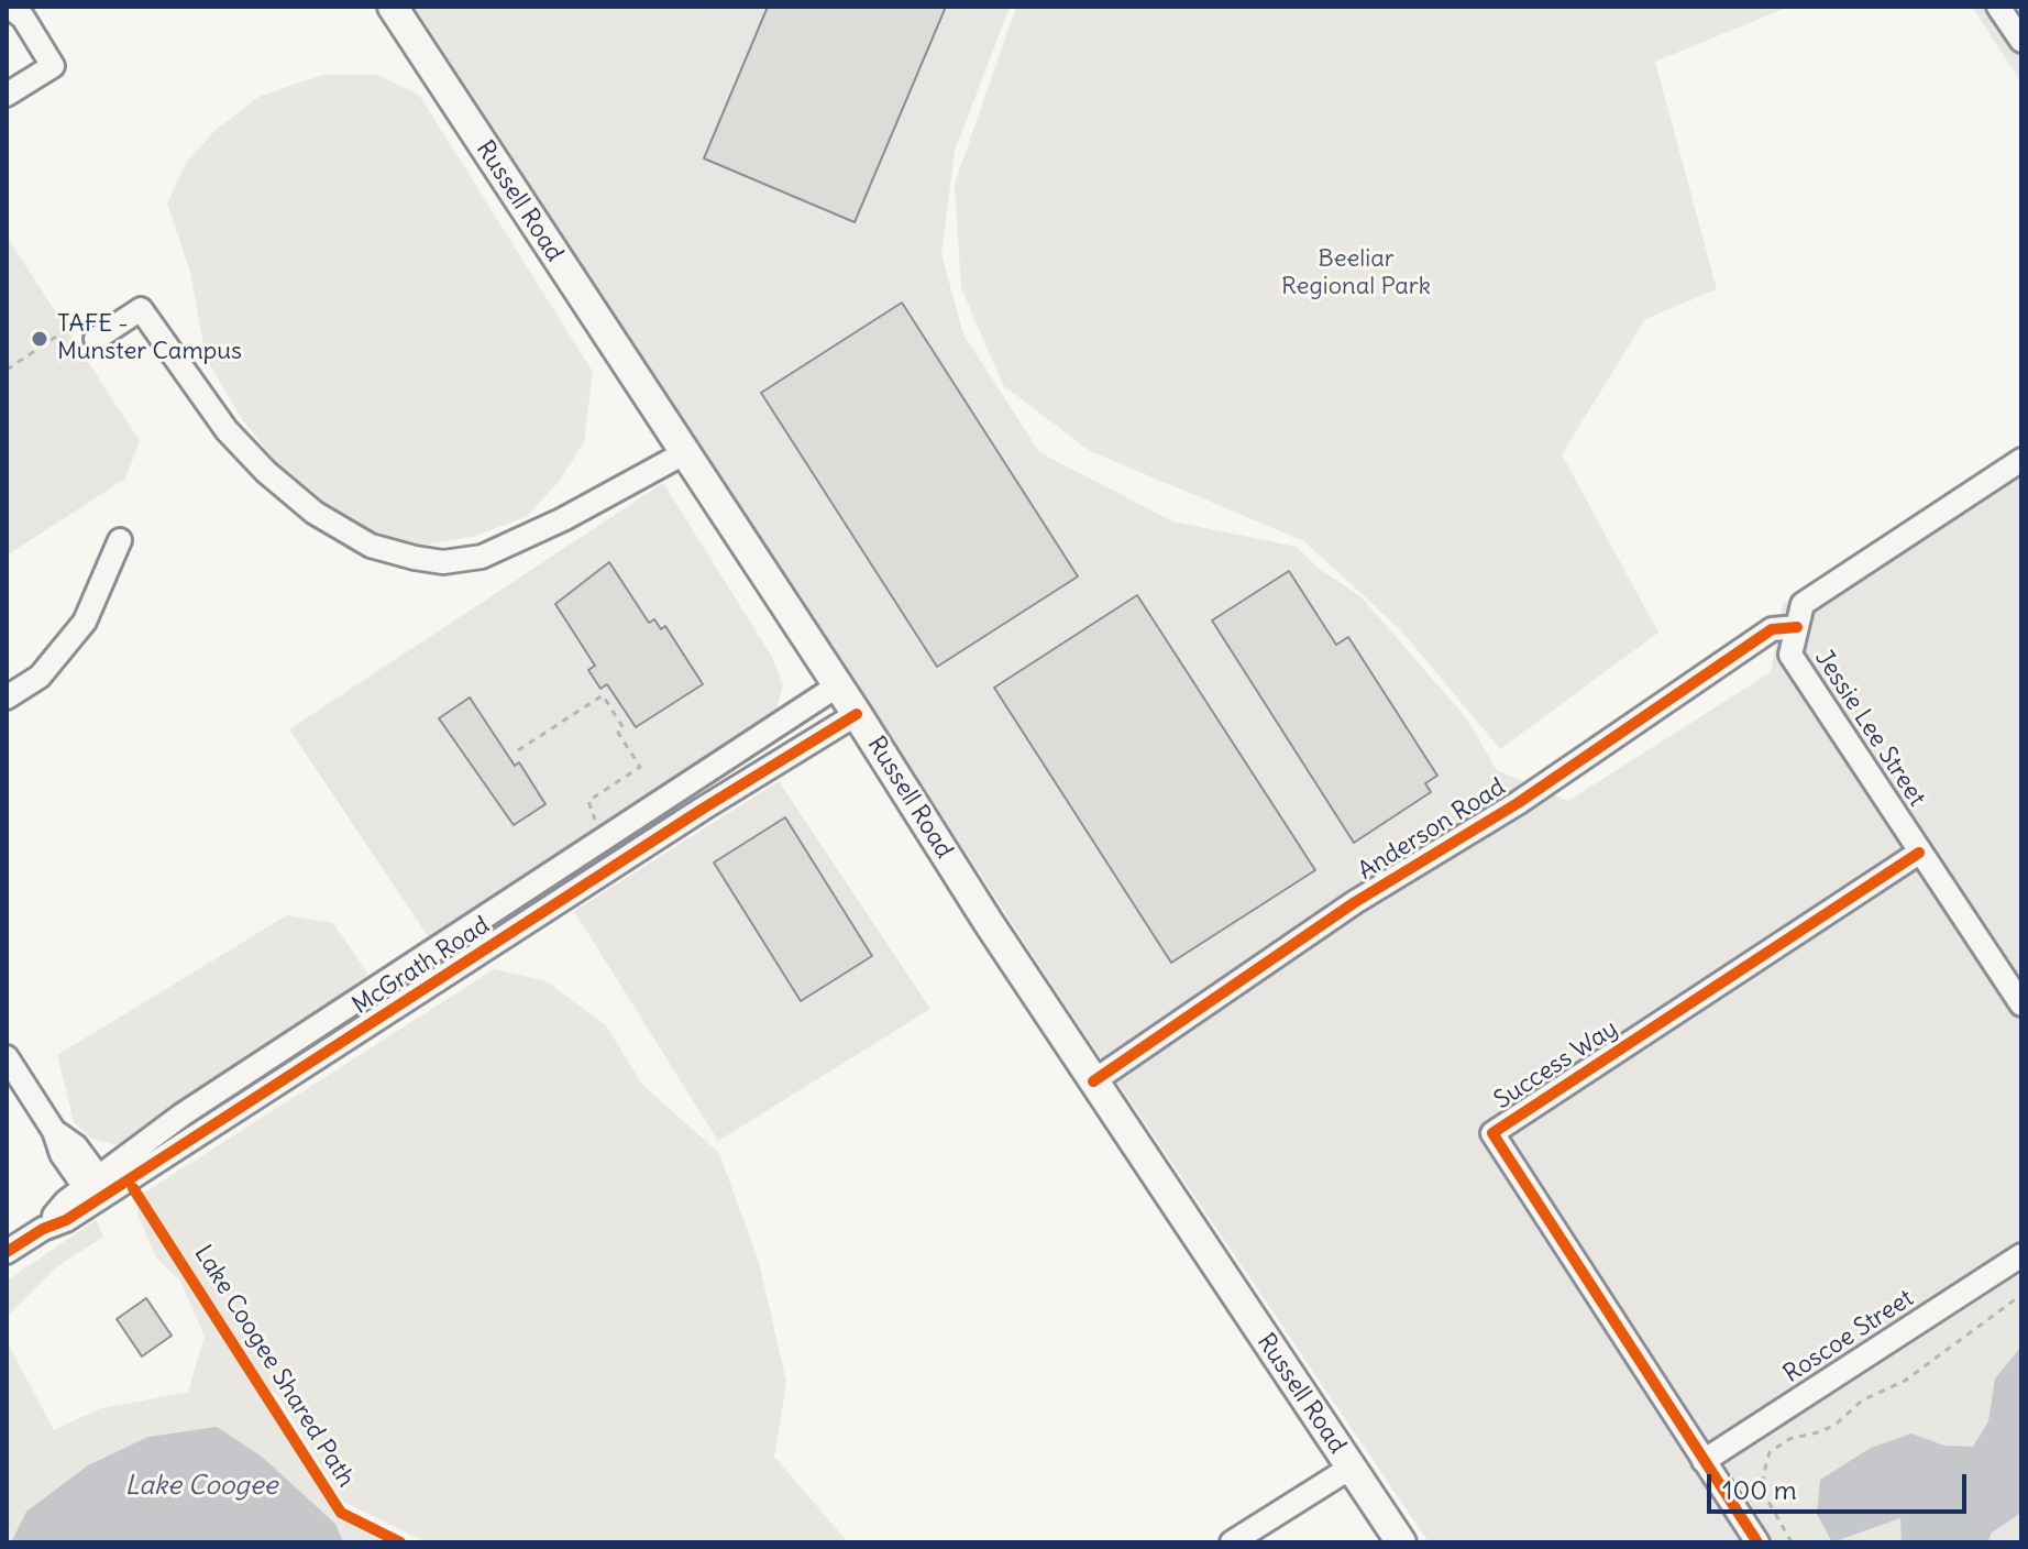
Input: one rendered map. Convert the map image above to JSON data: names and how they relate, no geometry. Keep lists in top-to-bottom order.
{
  "streets": {
    "main road": ["Russell Road"],
    "street": [
      "Jessie Lee Street",
      "Anderson Road",
      "McGrath Road",
      "Success Way",
      "Roscoe Street"
    ],
    "cycle path": ["Lake Coogee Shared Path"]
  },
  "crossings": [
    ["Russell Road", "Anderson Road"],
    ["Russell Road", "McGrath Road"],
    ["Jessie Lee Street", "Anderson Road"],
    ["Jessie Lee Street", "Success Way"],
    ["Success Way", "Roscoe Street"]
  ],
  "water": ["Lake Coogee"],
  "parks": ["Beeliar Regional Park"],
  "places": ["TAFE - Munster Campus"],
  "scale_bar": "100 m"
}
